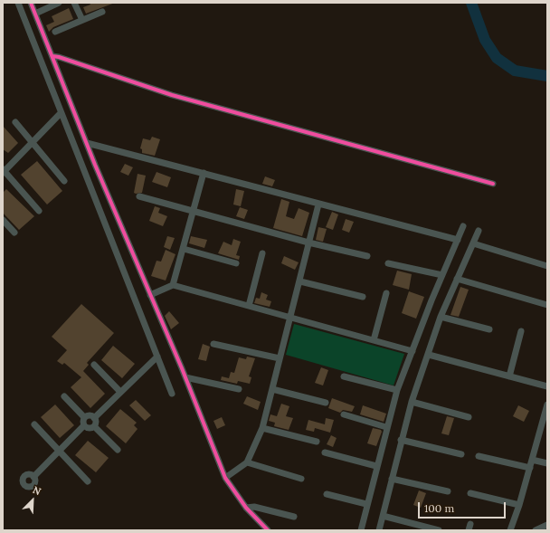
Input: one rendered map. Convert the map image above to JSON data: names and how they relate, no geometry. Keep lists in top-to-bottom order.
{
  "scale_bar": "100 m",
  "north": "top right"
}
